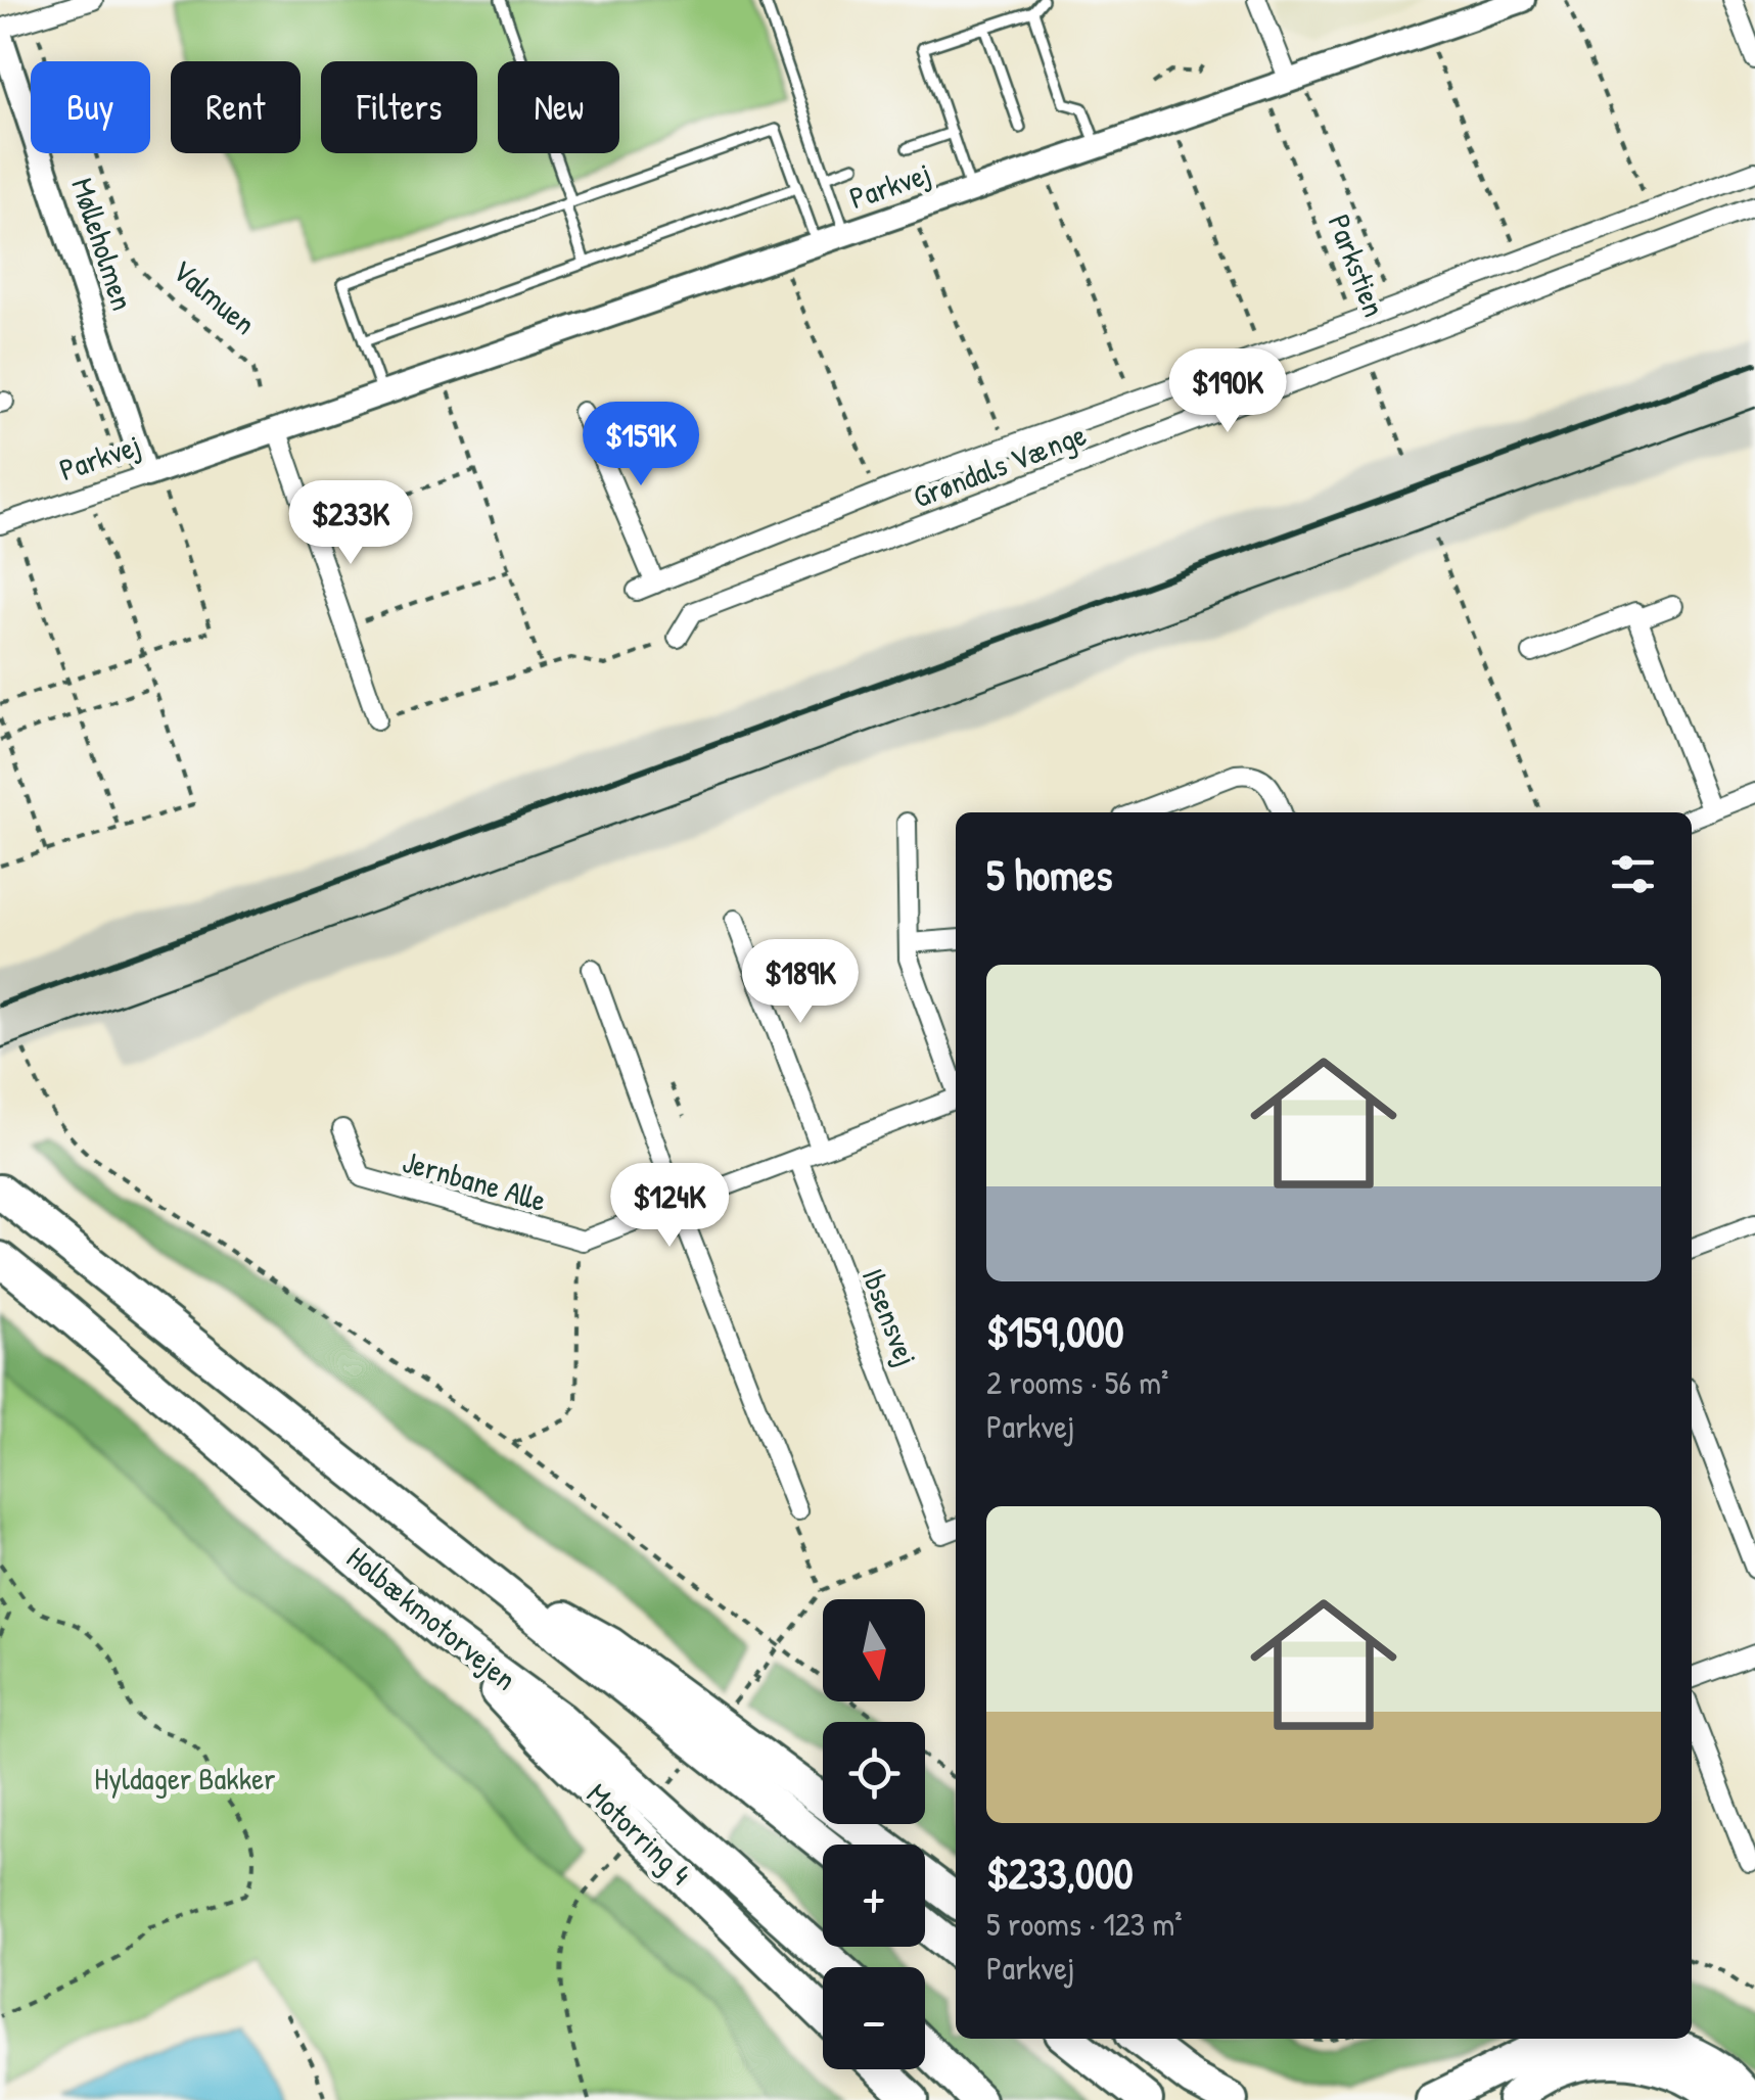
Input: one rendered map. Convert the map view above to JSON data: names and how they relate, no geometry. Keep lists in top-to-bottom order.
{
  "streets": {
    "highway": ["Holbækmotorvejen", "Motorring 4"],
    "street": [
      "Parkvej",
      "Mølleholmen",
      "Grøndals Vænge",
      "Jernbane Alle",
      "Ibsensvej"
    ],
    "path": ["Parkstien", "Valmuen"]
  },
  "crossings": [
    ["Parkvej", "Mølleholmen"],
    ["Parkvej", "Parkstien"],
    ["Parkstien", "Grøndals Vænge"],
    ["Jernbane Alle", "Ibsensvej"],
    ["Holbækmotorvejen", "Motorring 4"]
  ],
  "parks": ["Hyldager Bakker"],
  "north": "bottom",
  "page": {
    "chip": [
      "Buy",
      "Rent",
      "Filters",
      "New"
    ],
    "price": [
      "$190K",
      "$159K",
      "$233K",
      "$189K",
      "$124K"
    ],
    "heading": "5 homes",
    "list": [
      {
        "name": "$159,000",
        "note": "2 rooms · 56 m² · Parkvej"
      },
      {
        "name": "$233,000",
        "note": "5 rooms · 123 m² · Parkvej"
      }
    ],
    "map_buttons": ["+", "−"]
  }
}
